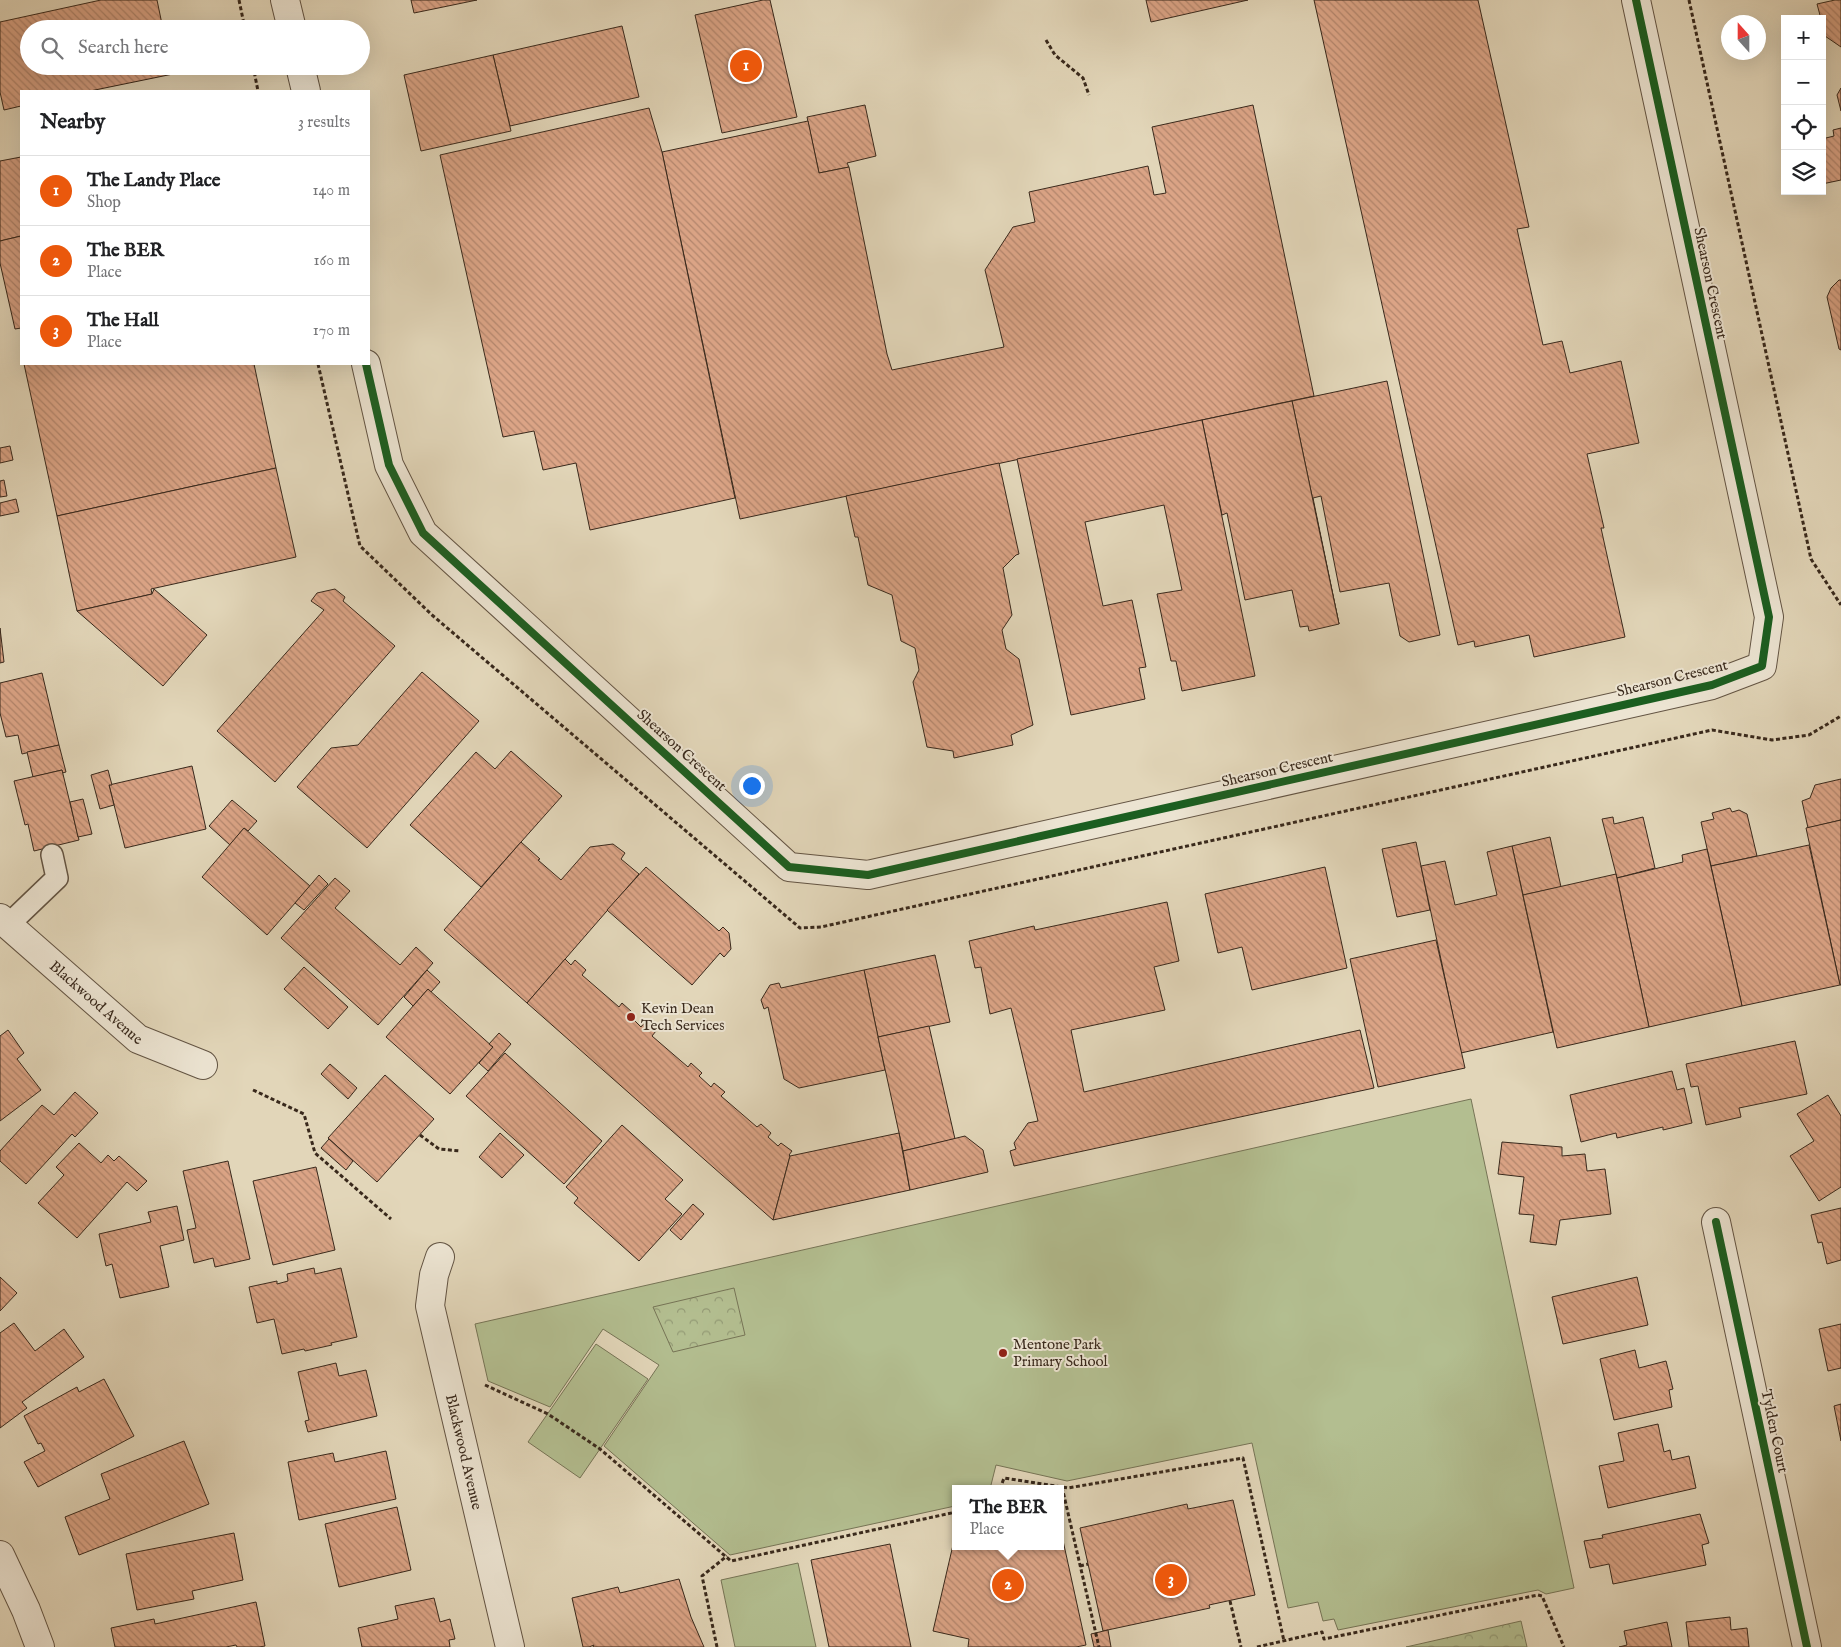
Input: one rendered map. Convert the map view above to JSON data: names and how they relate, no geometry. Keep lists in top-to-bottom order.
{
  "streets": {
    "street": ["Shearson Crescent", "Blackwood Avenue", "Tylden Court"]
  },
  "places": ["Kevin Dean Tech Services", "Mentone Park Primary School"],
  "north": "top",
  "page": {
    "map_buttons": ["+", "−"],
    "search": "Search here",
    "pins": ["1", "3", "2"],
    "heading": ["Nearby", "3 results"],
    "list": [
      {
        "mark": "1",
        "name": "The Landy Place",
        "note": "Shop",
        "value": "140 m"
      },
      {
        "mark": "2",
        "name": "The BER",
        "note": "Place",
        "value": "160 m"
      },
      {
        "mark": "3",
        "name": "The Hall",
        "note": "Place",
        "value": "170 m"
      }
    ],
    "popup": ["The BER", "Place"]
  }
}
